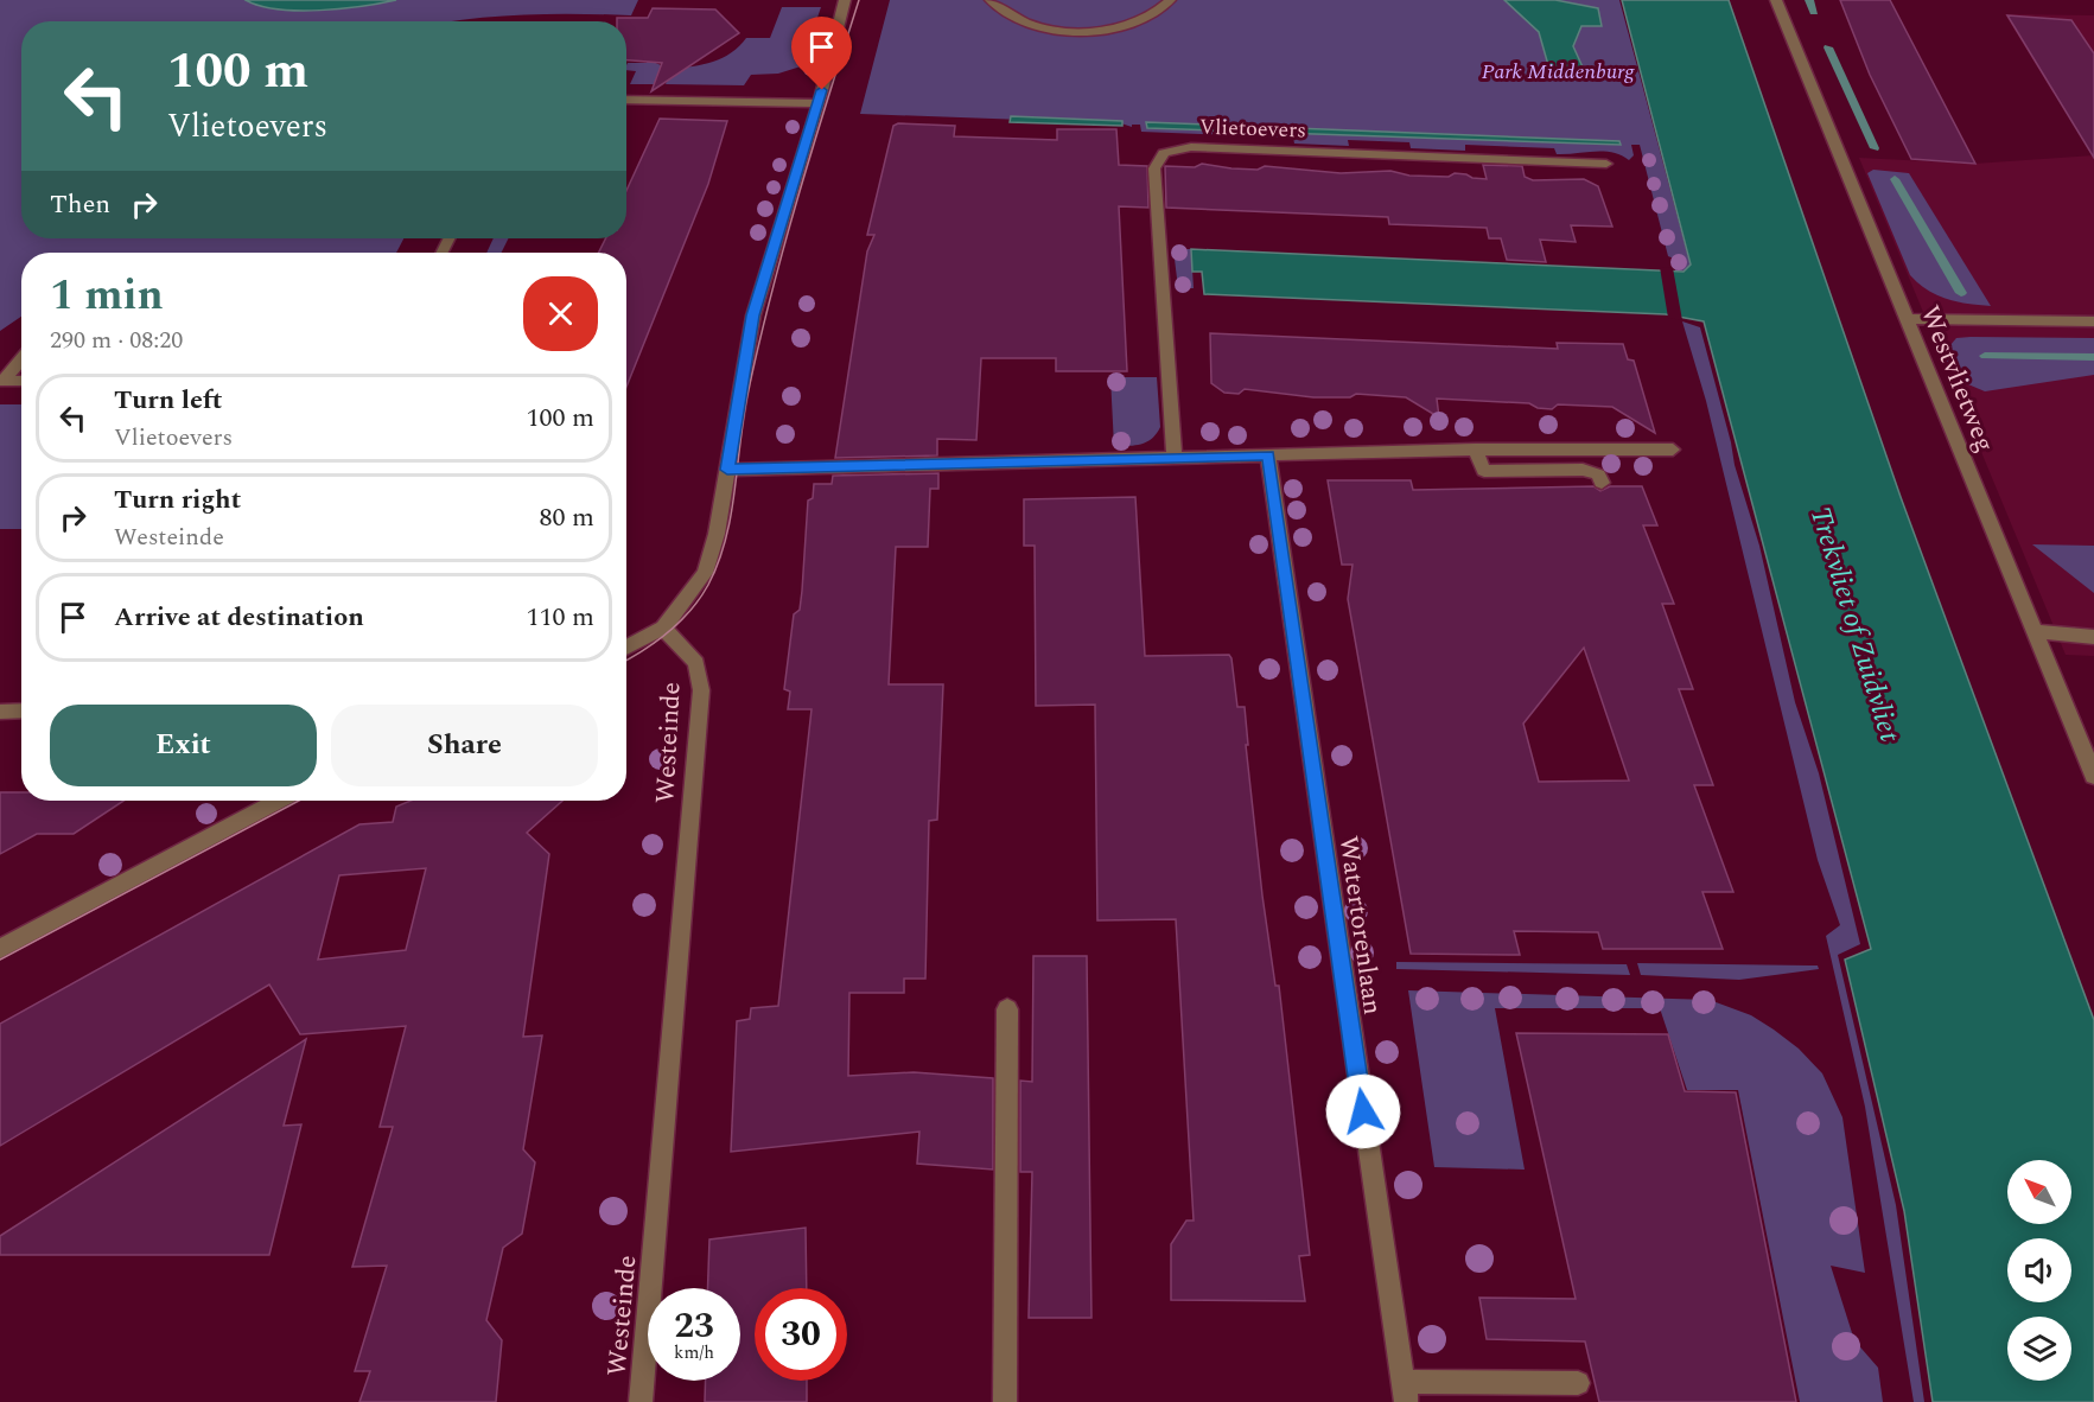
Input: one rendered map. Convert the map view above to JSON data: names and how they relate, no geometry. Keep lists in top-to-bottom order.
{
  "streets": {
    "street": [
      "Vlietoevers",
      "Westvlietweg",
      "Westeinde",
      "Watertorenlaan"
    ]
  },
  "water": ["Trekvliet of Zuidvliet"],
  "parks": ["Park Middenburg"],
  "north": "top left",
  "page": {
    "turn": ["100 m", "Vlietoevers"],
    "then": "Then",
    "heading": ["1 min", "290 m · 08:20"],
    "list": [
      {
        "name": "Turn left",
        "note": "Vlietoevers",
        "value": "100 m"
      },
      {
        "name": "Turn right",
        "note": "Westeinde",
        "value": "80 m"
      },
      {
        "name": "Arrive at destination",
        "value": "110 m"
      }
    ],
    "buttons": ["Exit", "Share"],
    "speed": "23 km/h",
    "limit": "30"
  }
}
